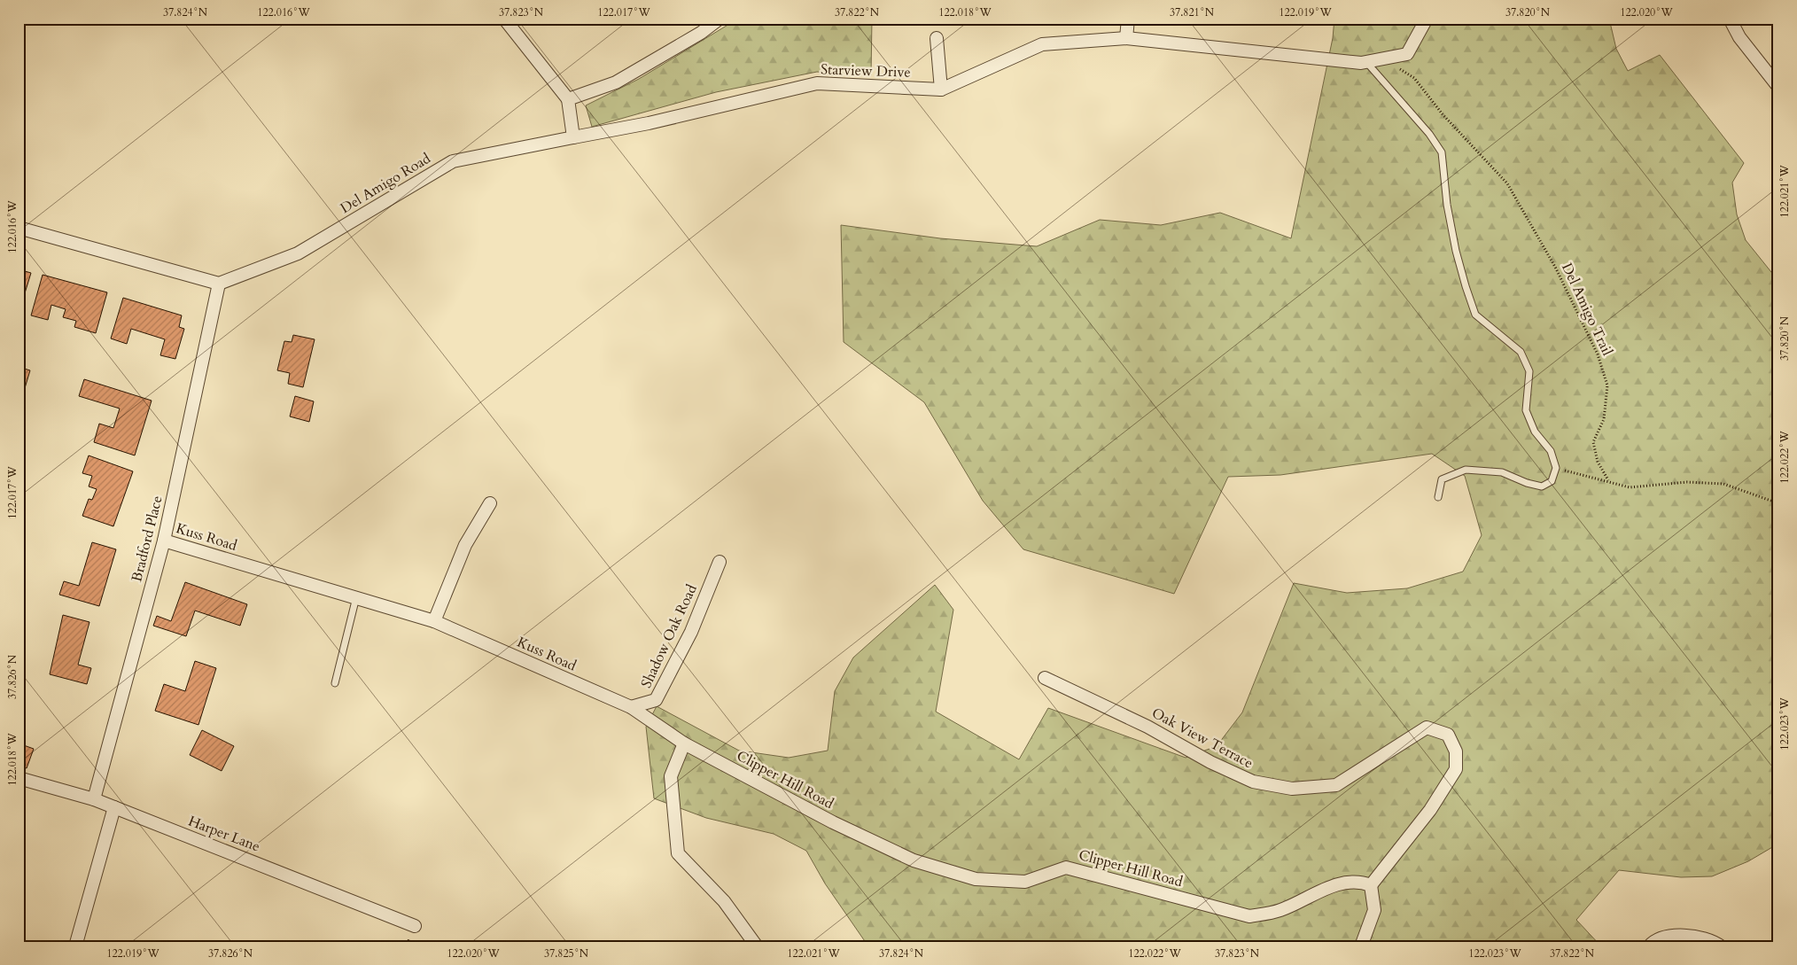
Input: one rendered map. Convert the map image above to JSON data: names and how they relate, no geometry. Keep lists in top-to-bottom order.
{
  "streets": {
    "street": [
      "Starview Drive",
      "Del Amigo Road",
      "Kuss Road",
      "Bradford Place",
      "Shadow Oak Road",
      "Oak View Terrace",
      "Clipper Hill Road",
      "Harper Lane"
    ],
    "path": ["Del Amigo Trail"]
  },
  "crossings": [
    ["Starview Drive", "Del Amigo Road"],
    ["Starview Drive", "Del Amigo Trail"],
    ["Del Amigo Road", "Bradford Place"],
    ["Kuss Road", "Bradford Place"],
    ["Kuss Road", "Shadow Oak Road"],
    ["Kuss Road", "Clipper Hill Road"],
    ["Bradford Place", "Harper Lane"],
    ["Oak View Terrace", "Clipper Hill Road"]
  ],
  "coordinates": [
    "37.824°N",
    "122.016°W",
    "37.823°N",
    "122.017°W",
    "37.822°N",
    "122.018°W",
    "37.821°N",
    "122.019°W",
    "37.820°N",
    "122.020°W",
    "122.021°W",
    "122.022°W",
    "37.826°N",
    "122.023°W",
    "37.825°N"
  ]
}
